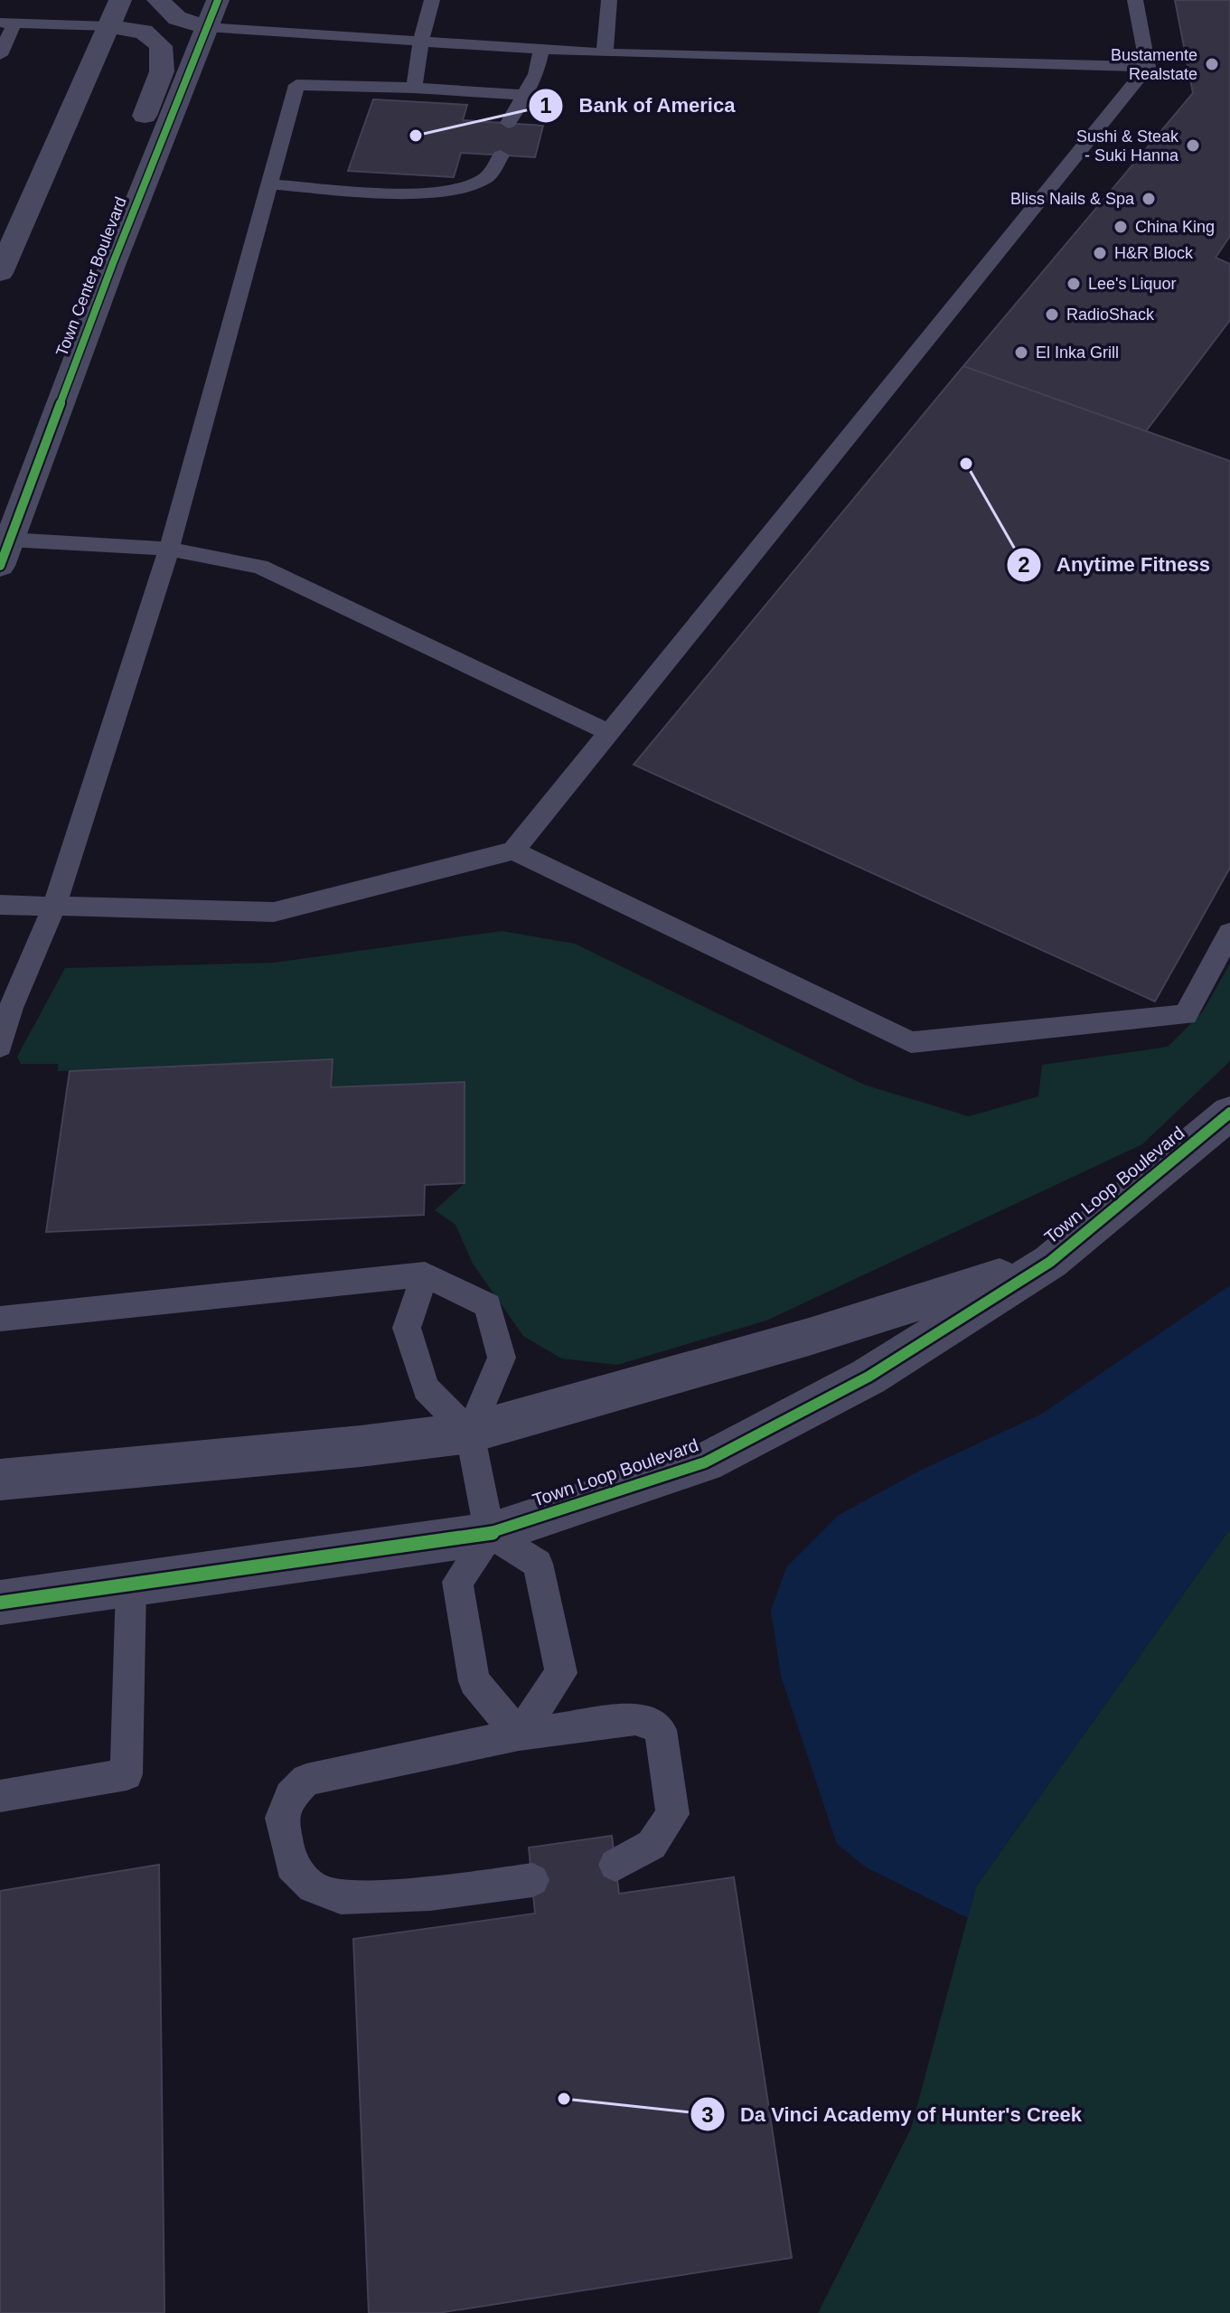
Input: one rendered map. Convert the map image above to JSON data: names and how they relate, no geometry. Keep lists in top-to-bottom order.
{
  "streets": {
    "street": ["Town Center Boulevard", "Town Loop Boulevard"]
  },
  "places": [
    "Bustamente Realstate",
    "Bank of America",
    "Sushi & Steak - Suki Hanna",
    "Bliss Nails & Spa",
    "China King",
    "H&R Block",
    "Lee's Liquor",
    "RadioShack",
    "El Inka Grill",
    "Anytime Fitness",
    "Da Vinci Academy of Hunter's Creek"
  ]
}
